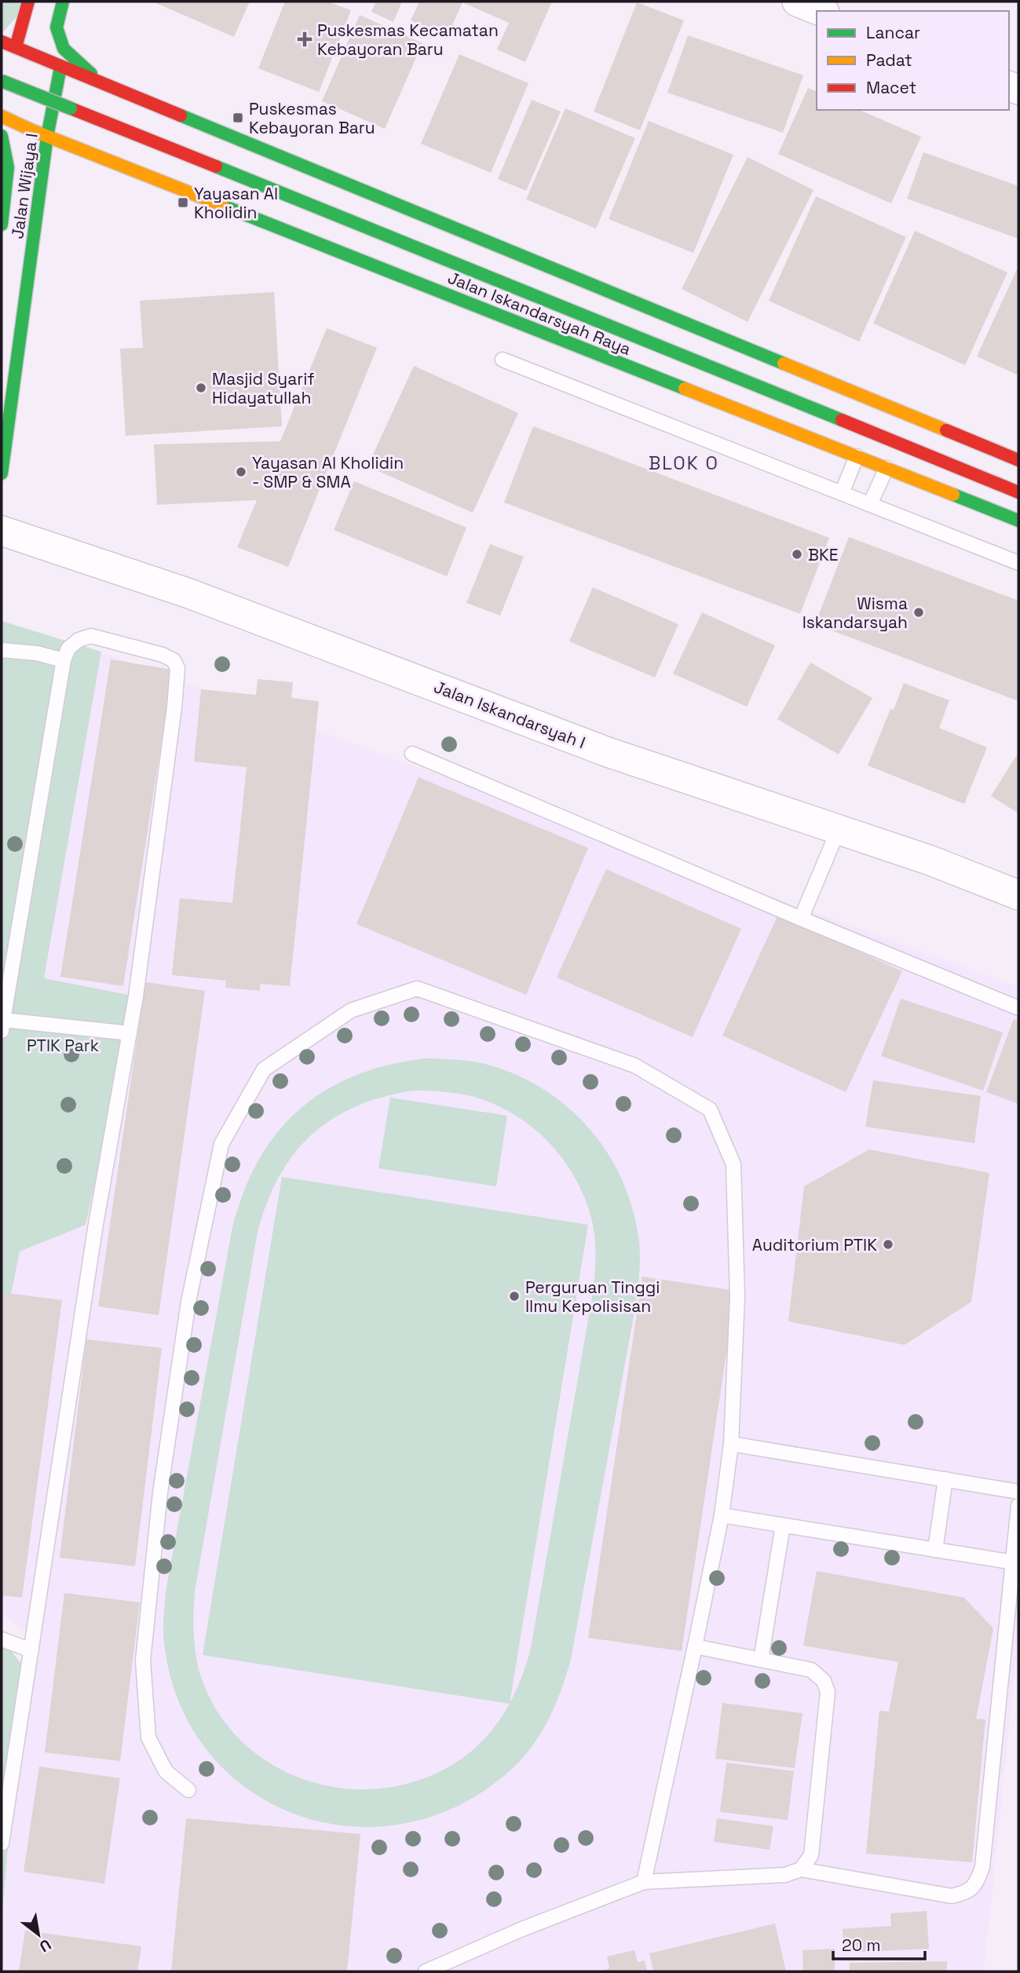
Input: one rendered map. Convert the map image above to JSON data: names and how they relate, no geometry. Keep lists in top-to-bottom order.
{
  "streets": {
    "main road": ["Jalan Wijaya I", "Jalan Iskandarsyah Raya"],
    "street": ["Jalan Iskandarsyah I"]
  },
  "crossings": [
    ["Jalan Wijaya I", "Jalan Iskandarsyah Raya"]
  ],
  "districts": ["BLOK O"],
  "parks": ["PTIK Park"],
  "places": {
    "health": ["Puskesmas Kecamatan Kebayoran Baru"],
    "transit": ["Puskesmas Kebayoran Baru", "Yayasan Al Kholidin"],
    "other": [
      "Masjid Syarif Hidayatullah",
      "Yayasan Al Kholidin - SMP & SMA",
      "BKE",
      "Wisma Iskandarsyah",
      "Auditorium PTIK",
      "Perguruan Tinggi Ilmu Kepolisisan"
    ]
  },
  "legend": ["Lancar", "Padat", "Macet"],
  "scale_bar": "20 m",
  "north": "bottom right"
}
